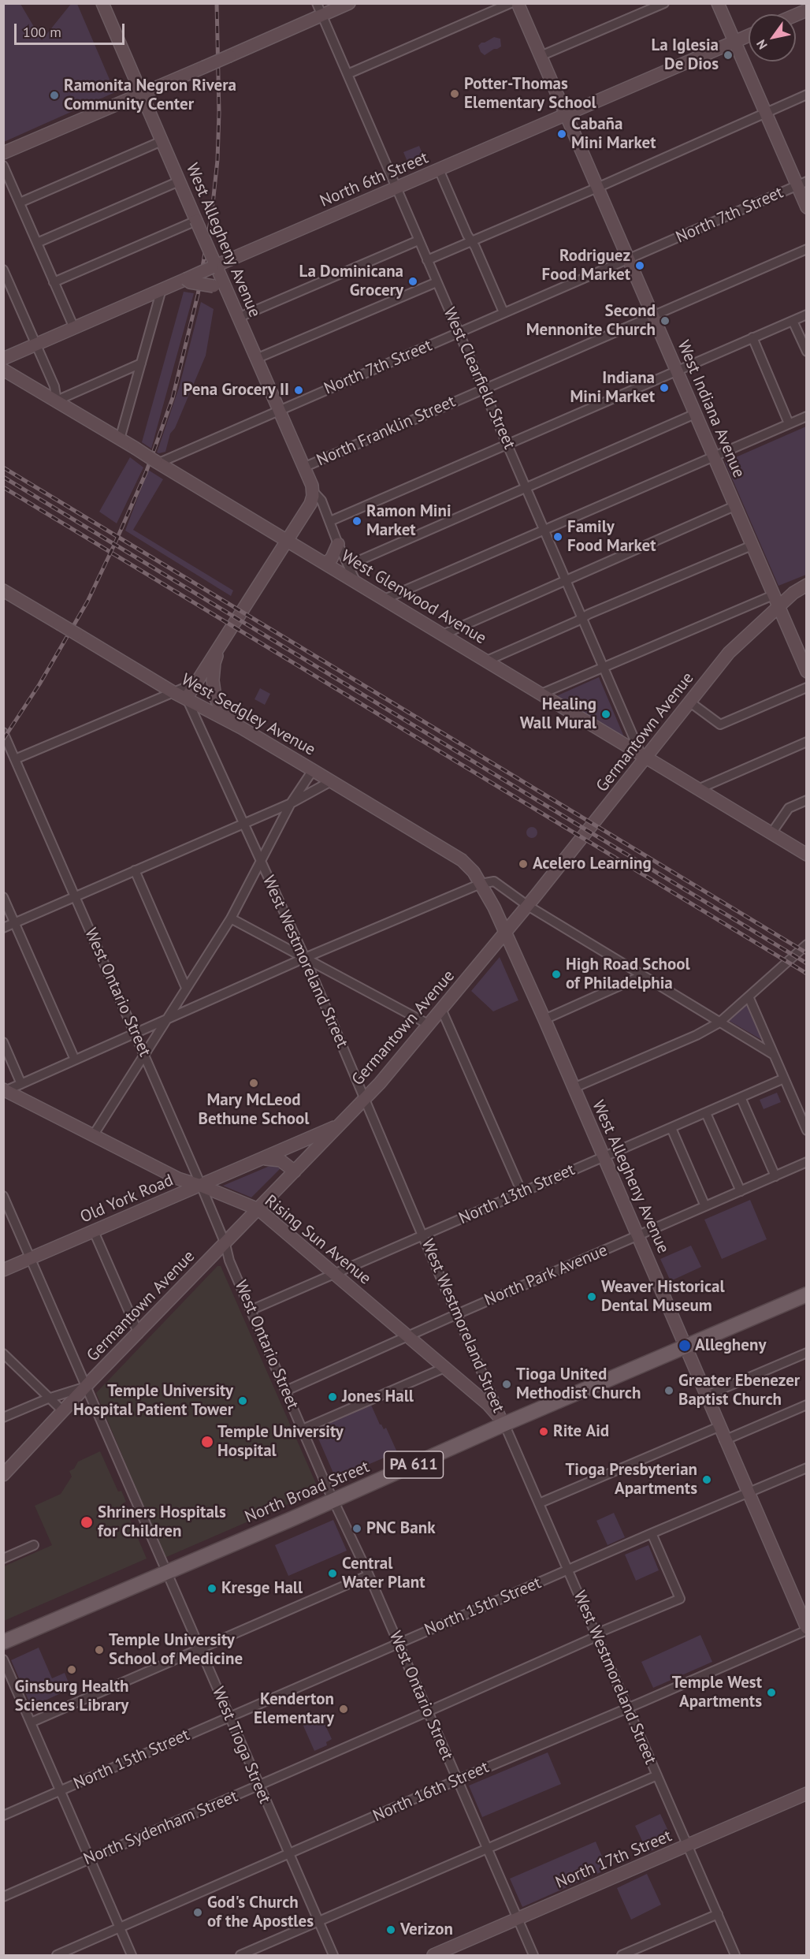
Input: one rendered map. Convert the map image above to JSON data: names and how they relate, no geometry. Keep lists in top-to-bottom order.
{
  "streets": {
    "main road": ["PA 611", "North Broad Street"],
    "street": [
      "North 6th Street",
      "North 7th Street",
      "West Allegheny Avenue",
      "West Clearfield Street",
      "West Indiana Avenue",
      "North Franklin Street",
      "West Glenwood Avenue",
      "West Sedgley Avenue",
      "Germantown Avenue",
      "West Westmoreland Street",
      "West Ontario Street",
      "North 13th Street",
      "Old York Road",
      "Rising Sun Avenue",
      "North Park Avenue",
      "North 15th Street",
      "West Tioga Street",
      "North 16th Street",
      "North Sydenham Street",
      "North 17th Street"
    ]
  },
  "crossings": [
    ["North 6th Street", "West Allegheny Avenue"],
    ["North 6th Street", "West Clearfield Street"],
    ["North 6th Street", "West Indiana Avenue"],
    ["North 7th Street", "West Allegheny Avenue"],
    ["North 7th Street", "West Clearfield Street"],
    ["North 7th Street", "West Indiana Avenue"],
    ["North 7th Street", "West Glenwood Avenue"],
    ["West Allegheny Avenue", "North Franklin Street"],
    ["West Allegheny Avenue", "West Glenwood Avenue"],
    ["West Allegheny Avenue", "West Sedgley Avenue"],
    ["West Allegheny Avenue", "Germantown Avenue"],
    ["West Allegheny Avenue", "North 13th Street"],
    ["West Allegheny Avenue", "North Park Avenue"],
    ["West Allegheny Avenue", "North Broad Street"],
    ["West Allegheny Avenue", "North 15th Street"],
    ["West Allegheny Avenue", "North 16th Street"],
    ["West Clearfield Street", "North Franklin Street"],
    ["West Clearfield Street", "West Glenwood Avenue"],
    ["West Clearfield Street", "Germantown Avenue"],
    ["West Indiana Avenue", "North Franklin Street"],
    ["West Indiana Avenue", "Germantown Avenue"],
    ["West Glenwood Avenue", "Germantown Avenue"],
    ["West Sedgley Avenue", "West Westmoreland Street"],
    ["Germantown Avenue", "West Westmoreland Street"],
    ["Germantown Avenue", "West Ontario Street"],
    ["Germantown Avenue", "Old York Road"],
    ["Germantown Avenue", "Rising Sun Avenue"],
    ["Germantown Avenue", "West Tioga Street"],
    ["West Westmoreland Street", "North 13th Street"],
    ["West Westmoreland Street", "Rising Sun Avenue"],
    ["West Westmoreland Street", "North Park Avenue"],
    ["West Westmoreland Street", "North Broad Street"],
    ["West Westmoreland Street", "North 15th Street"],
    ["West Westmoreland Street", "North 16th Street"],
    ["West Westmoreland Street", "North Sydenham Street"],
    ["West Westmoreland Street", "North 17th Street"],
    ["West Ontario Street", "North 13th Street"],
    ["West Ontario Street", "Old York Road"],
    ["West Ontario Street", "Rising Sun Avenue"],
    ["West Ontario Street", "North Park Avenue"],
    ["West Ontario Street", "North Broad Street"],
    ["West Ontario Street", "North 15th Street"],
    ["West Ontario Street", "North 16th Street"],
    ["West Ontario Street", "North Sydenham Street"],
    ["West Ontario Street", "North 17th Street"],
    ["North 13th Street", "Rising Sun Avenue"],
    ["Old York Road", "Rising Sun Avenue"],
    ["Old York Road", "West Tioga Street"],
    ["Rising Sun Avenue", "North Park Avenue"],
    ["Rising Sun Avenue", "North Broad Street"],
    ["North Broad Street", "West Tioga Street"],
    ["North 15th Street", "West Tioga Street"],
    ["North 15th Street", "North Sydenham Street"],
    ["West Tioga Street", "North 16th Street"],
    ["West Tioga Street", "North Sydenham Street"]
  ],
  "places": [
    "La Iglesia De Dios",
    "Potter-Thomas Elementary School",
    "Ramonita Negron Rivera Community Center",
    "Cabaña Mini Market",
    "Rodriguez Food Market",
    "La Dominicana Grocery",
    "Second Mennonite Church",
    "Indiana Mini Market",
    "Pena Grocery II",
    "Ramon Mini Market",
    "Family Food Market",
    "Healing Wall Mural",
    "Acelero Learning",
    "High Road School of Philadelphia",
    "Mary McLeod Bethune School",
    "Weaver Historical Dental Museum",
    "Allegheny",
    "Tioga United Methodist Church",
    "Greater Ebenezer Baptist Church",
    "Jones Hall",
    "Temple University Hospital Patient Tower",
    "Rite Aid",
    "Temple University Hospital",
    "Tioga Presbyterian Apartments",
    "Shriners Hospitals for Children",
    "PNC Bank",
    "Central Water Plant",
    "Kresge Hall",
    "Temple University School of Medicine",
    "Ginsburg Health Sciences Library",
    "Temple West Apartments",
    "Kenderton Elementary",
    "God's Church of the Apostles",
    "Verizon"
  ],
  "scale_bar": "100 m",
  "north": "bottom left"
}
